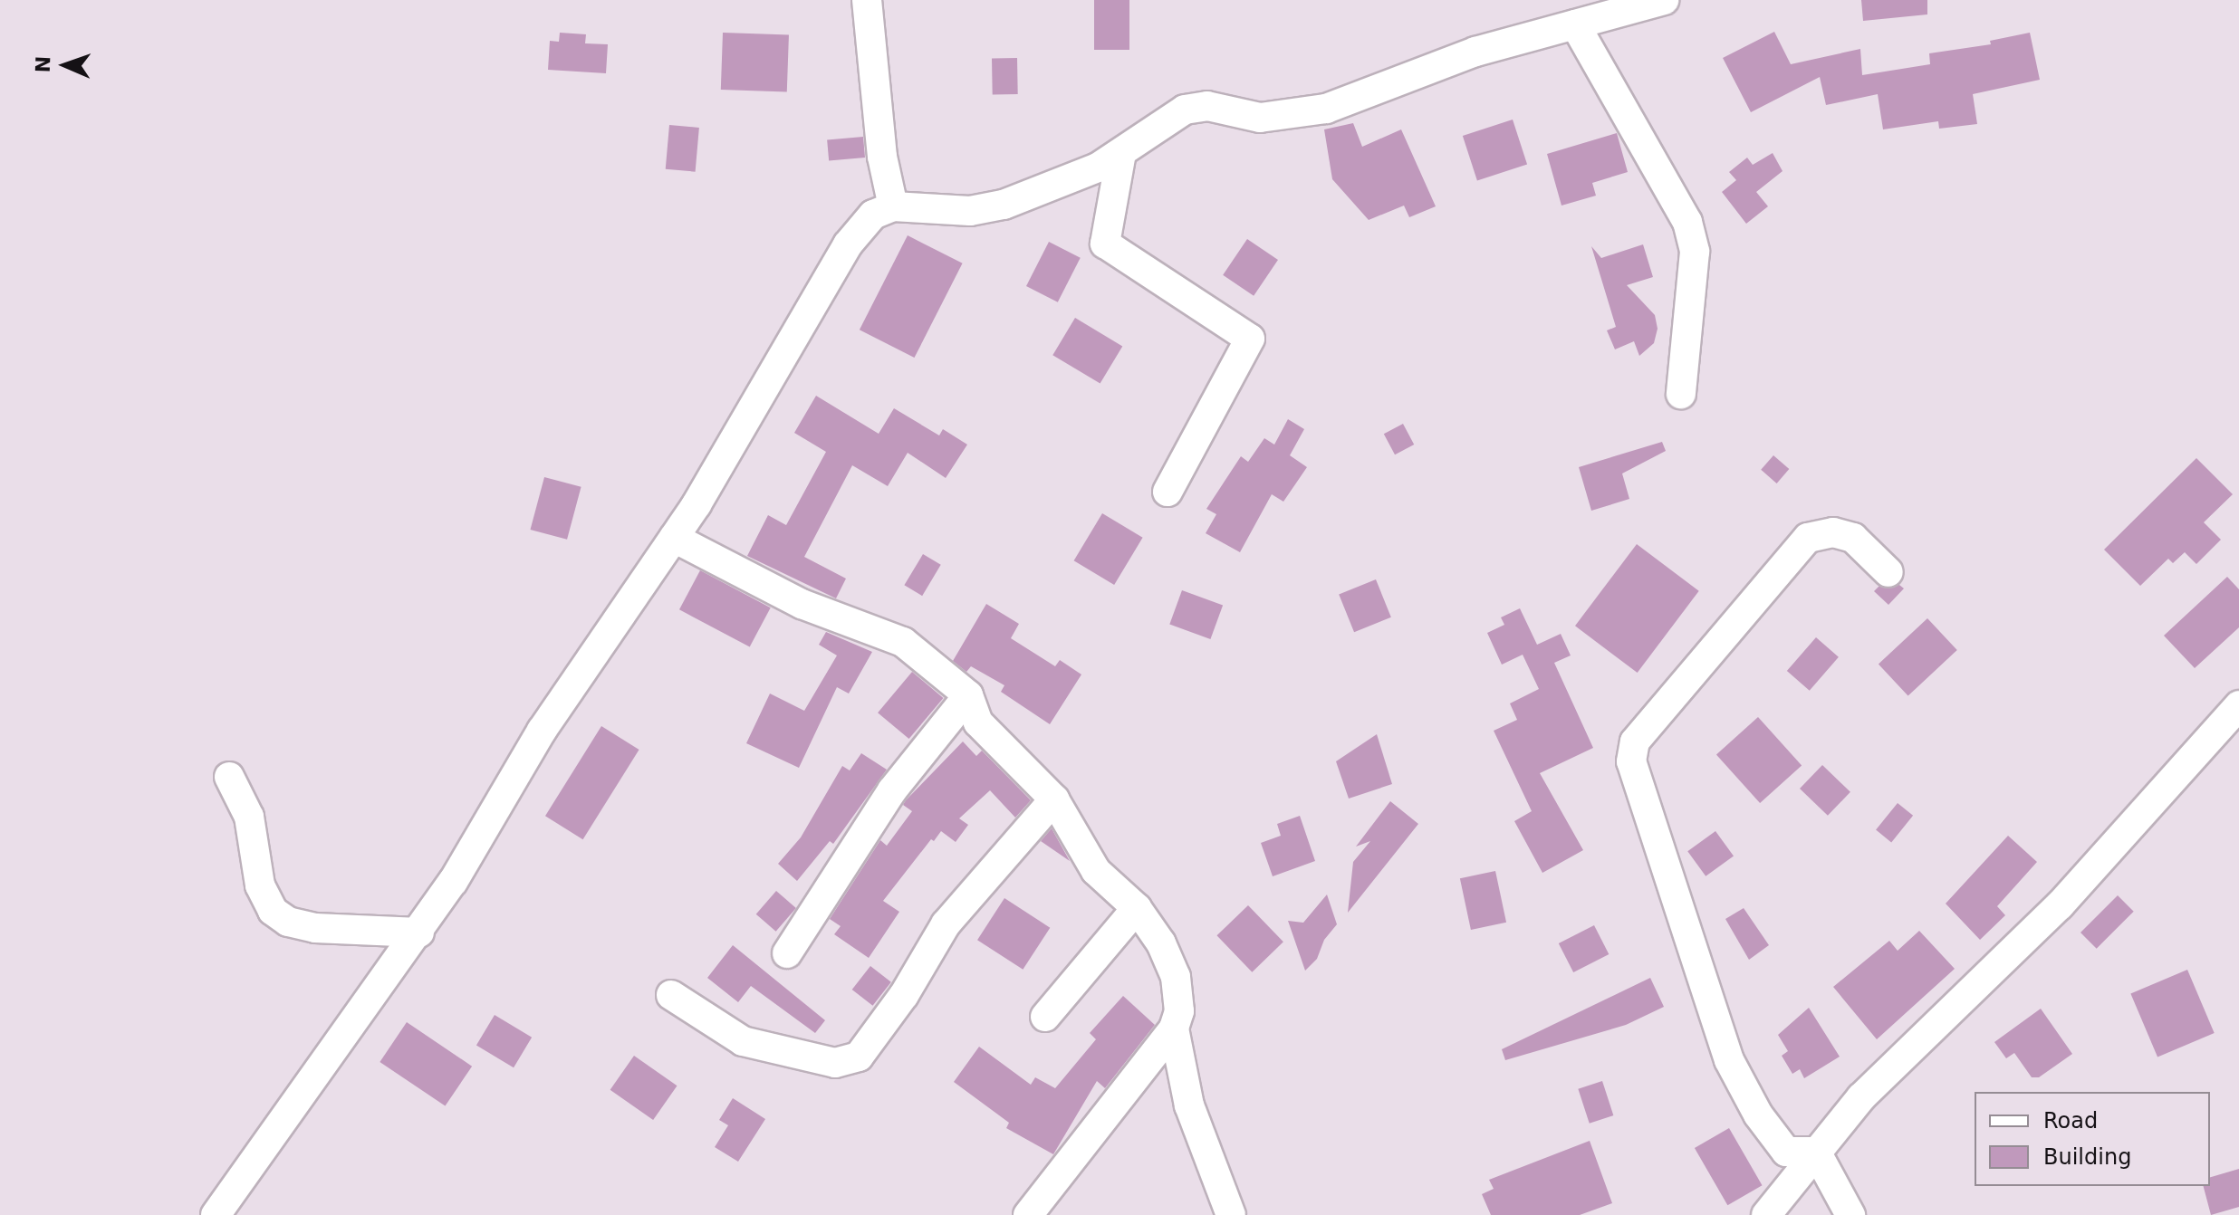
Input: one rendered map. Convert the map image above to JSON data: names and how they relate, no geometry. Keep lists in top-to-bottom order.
{
  "legend": ["Road", "Building"],
  "north": "left"
}
